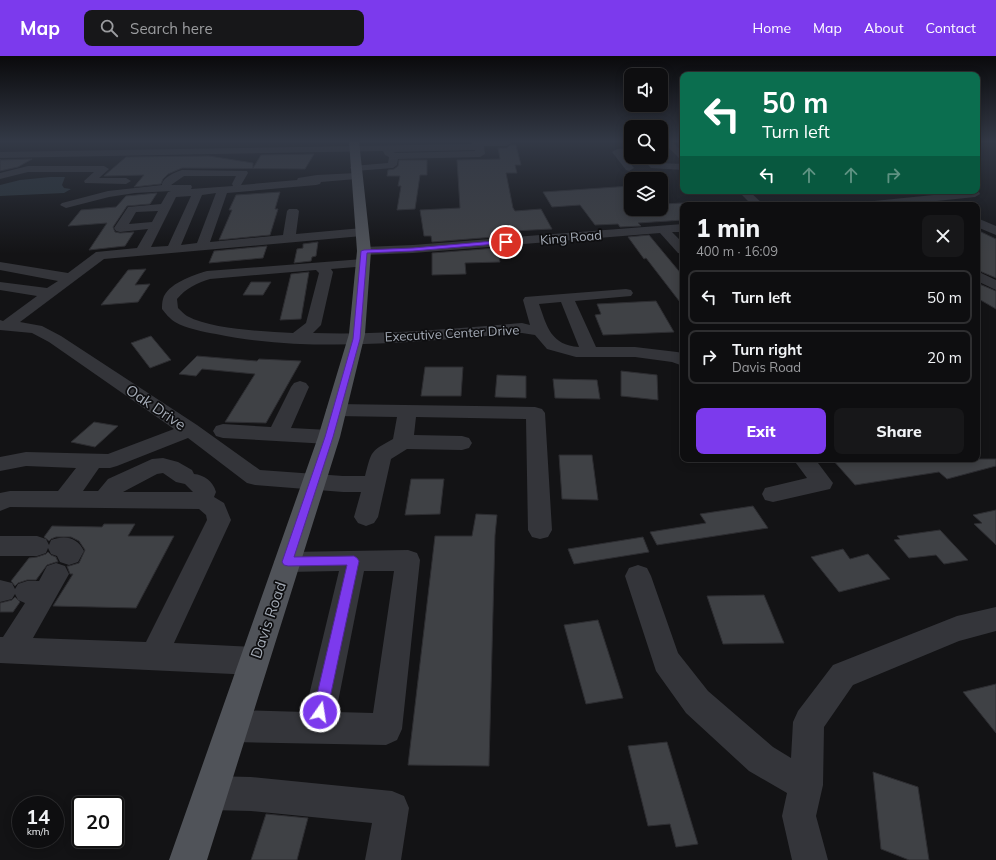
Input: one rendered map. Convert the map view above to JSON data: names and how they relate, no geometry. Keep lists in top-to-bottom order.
{
  "streets": {
    "main road": ["Davis Road"],
    "street": ["King Road", "Executive Center Drive", "Oak Drive"]
  },
  "crossings": [
    ["King Road", "Executive Center Drive"],
    ["King Road", "Davis Road"],
    ["Executive Center Drive", "Davis Road"],
    ["Oak Drive", "Davis Road"]
  ],
  "page": {
    "header": "Map",
    "search": "Search here",
    "nav": [
      "Home",
      "Map",
      "About",
      "Contact"
    ],
    "turn": ["50 m", "Turn left"],
    "heading": ["1 min", "400 m · 16:09"],
    "list": [
      {
        "name": "Turn left",
        "value": "50 m"
      },
      {
        "name": "Turn right",
        "note": "Davis Road",
        "value": "20 m"
      }
    ],
    "buttons": ["Exit", "Share"],
    "speed": "14 km/h",
    "limit": "20"
  }
}
